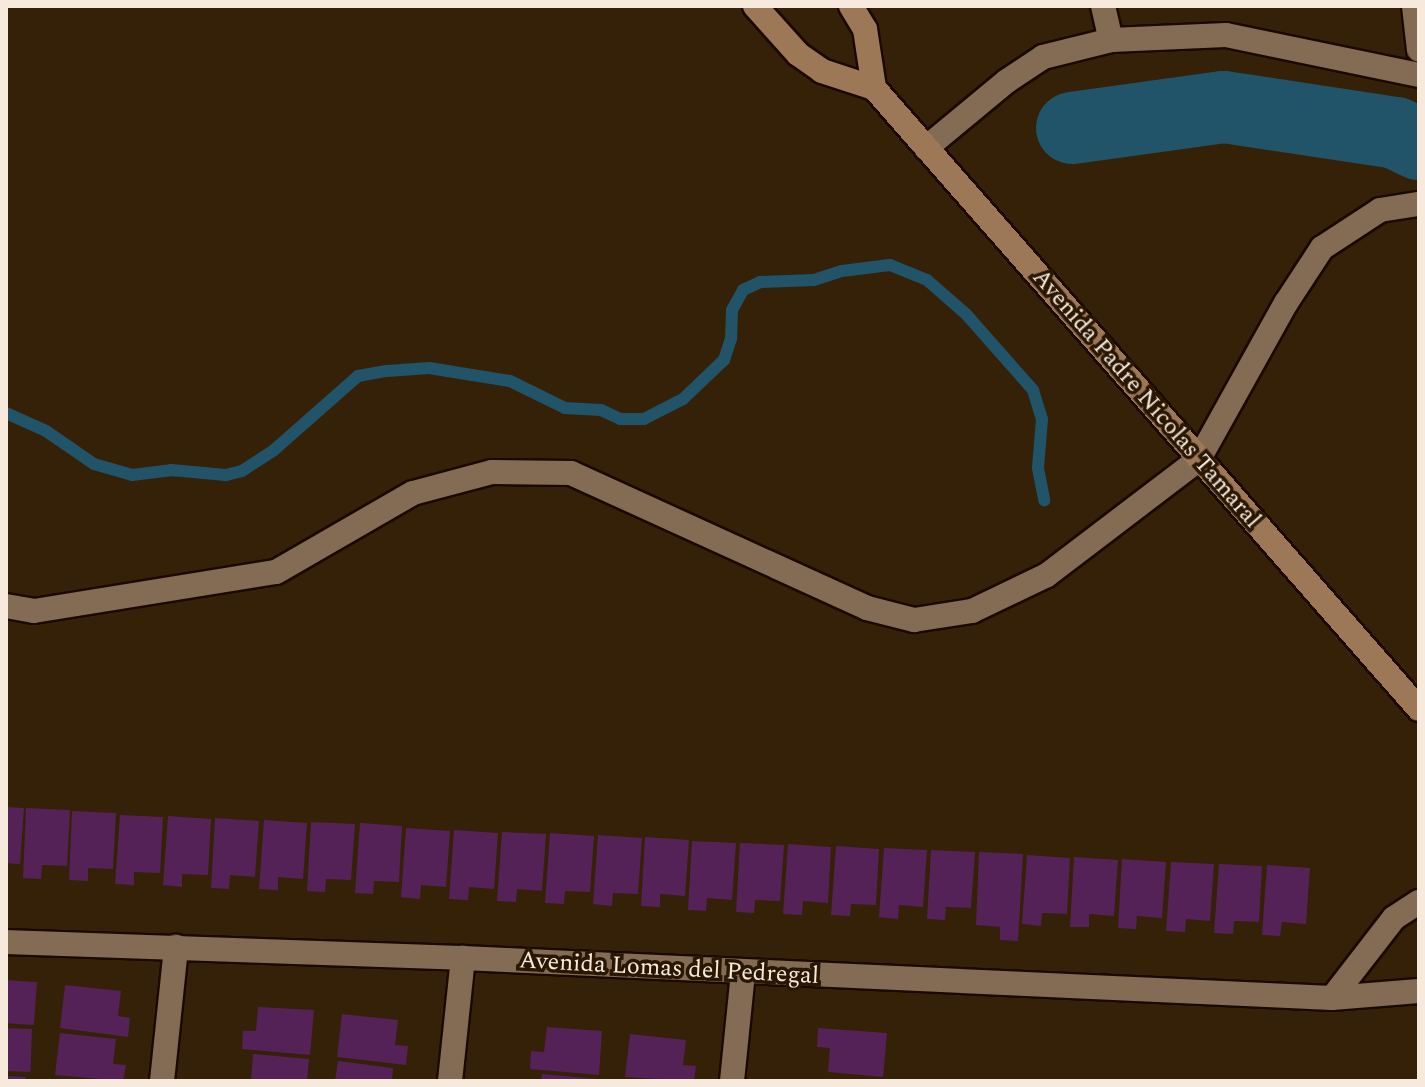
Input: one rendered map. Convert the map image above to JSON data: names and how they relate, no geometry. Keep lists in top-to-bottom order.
{
  "streets": {
    "street": ["Avenida Padre Nicolas Tamaral", "Avenida Lomas del Pedregal"]
  }
}
